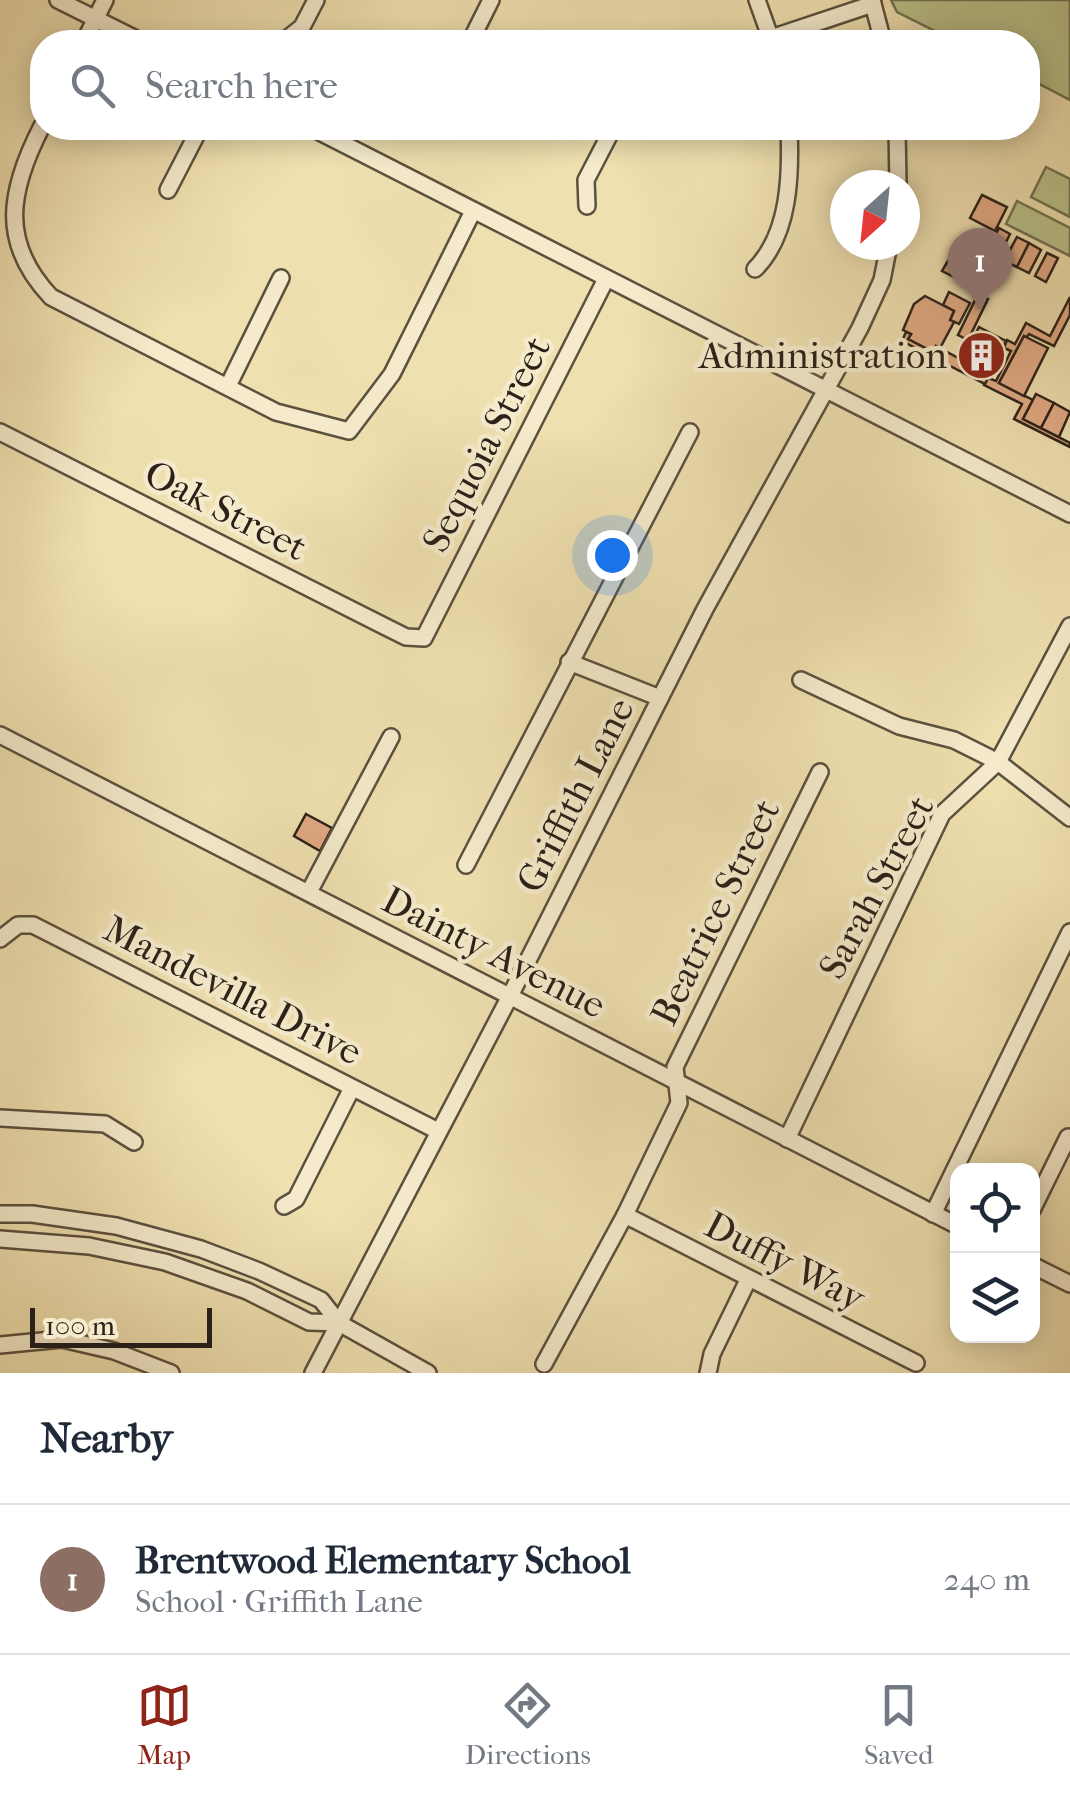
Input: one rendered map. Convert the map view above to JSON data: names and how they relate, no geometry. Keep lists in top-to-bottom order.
{
  "streets": {
    "street": [
      "Sequoia Street",
      "Oak Street",
      "Griffith Lane",
      "Sarah Street",
      "Beatrice Street",
      "Dainty Avenue",
      "Mandevilla Drive",
      "Duffy Way"
    ]
  },
  "crossings": [
    ["Sequoia Street", "Oak Street"],
    ["Griffith Lane", "Dainty Avenue"],
    ["Griffith Lane", "Mandevilla Drive"],
    ["Sarah Street", "Dainty Avenue"],
    ["Beatrice Street", "Dainty Avenue"],
    ["Beatrice Street", "Duffy Way"]
  ],
  "places": {
    "building": ["Administration"]
  },
  "scale_bar": "100 m",
  "north": "bottom left",
  "page": {
    "search": "Search here",
    "pins": "1",
    "scale": "100 m",
    "heading": "Nearby",
    "list": [
      {
        "mark": "1",
        "name": "Brentwood Elementary School",
        "note": "School · Griffith Lane",
        "value": "240 m"
      }
    ],
    "nav": ["Map", "Directions", "Saved"]
  }
}
